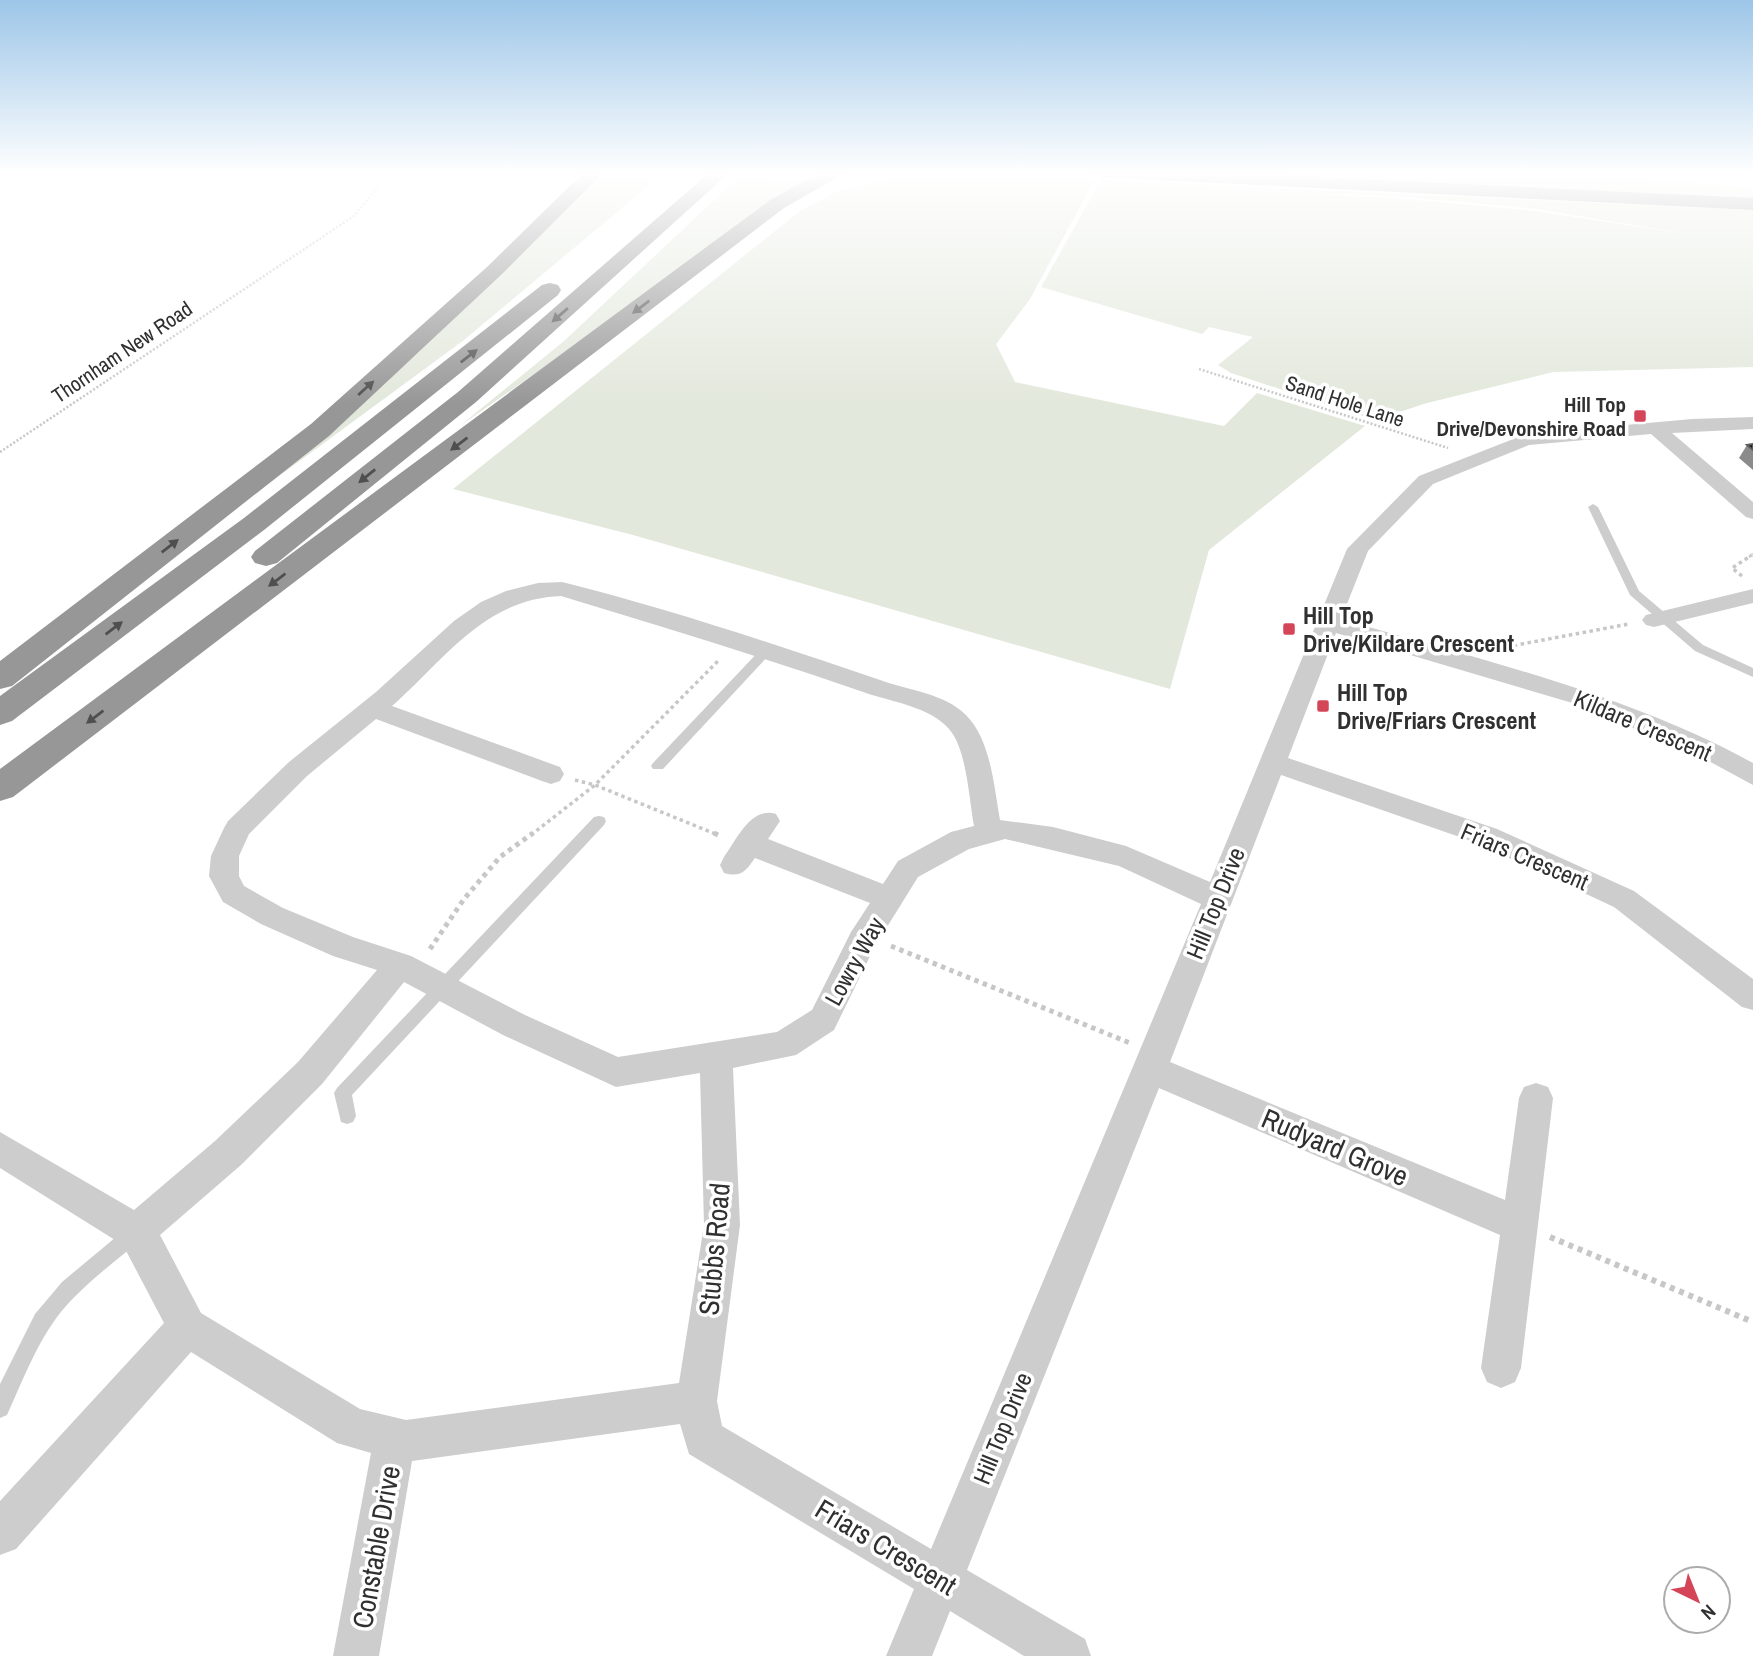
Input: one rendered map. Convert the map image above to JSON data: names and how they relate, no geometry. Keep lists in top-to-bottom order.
{
  "streets": {
    "street": [
      "Kildare Crescent",
      "Friars Crescent",
      "Hill Top Drive",
      "Lowry Way",
      "Rudyard Grove",
      "Stubbs Road",
      "Constable Drive"
    ],
    "path": ["Thornham New Road", "Sand Hole Lane"]
  },
  "crossings": [
    ["Sand Hole Lane", "Hill Top Drive"],
    ["Kildare Crescent", "Hill Top Drive"],
    ["Friars Crescent", "Hill Top Drive"],
    ["Friars Crescent", "Stubbs Road"],
    ["Hill Top Drive", "Lowry Way"],
    ["Hill Top Drive", "Rudyard Grove"],
    ["Lowry Way", "Stubbs Road"]
  ],
  "places": {
    "transit": ["Hill Top Drive/Devonshire Road", "Hill Top Drive/Kildare Crescent", "Hill Top Drive/Friars Crescent"]
  },
  "north": "bottom right"
}
